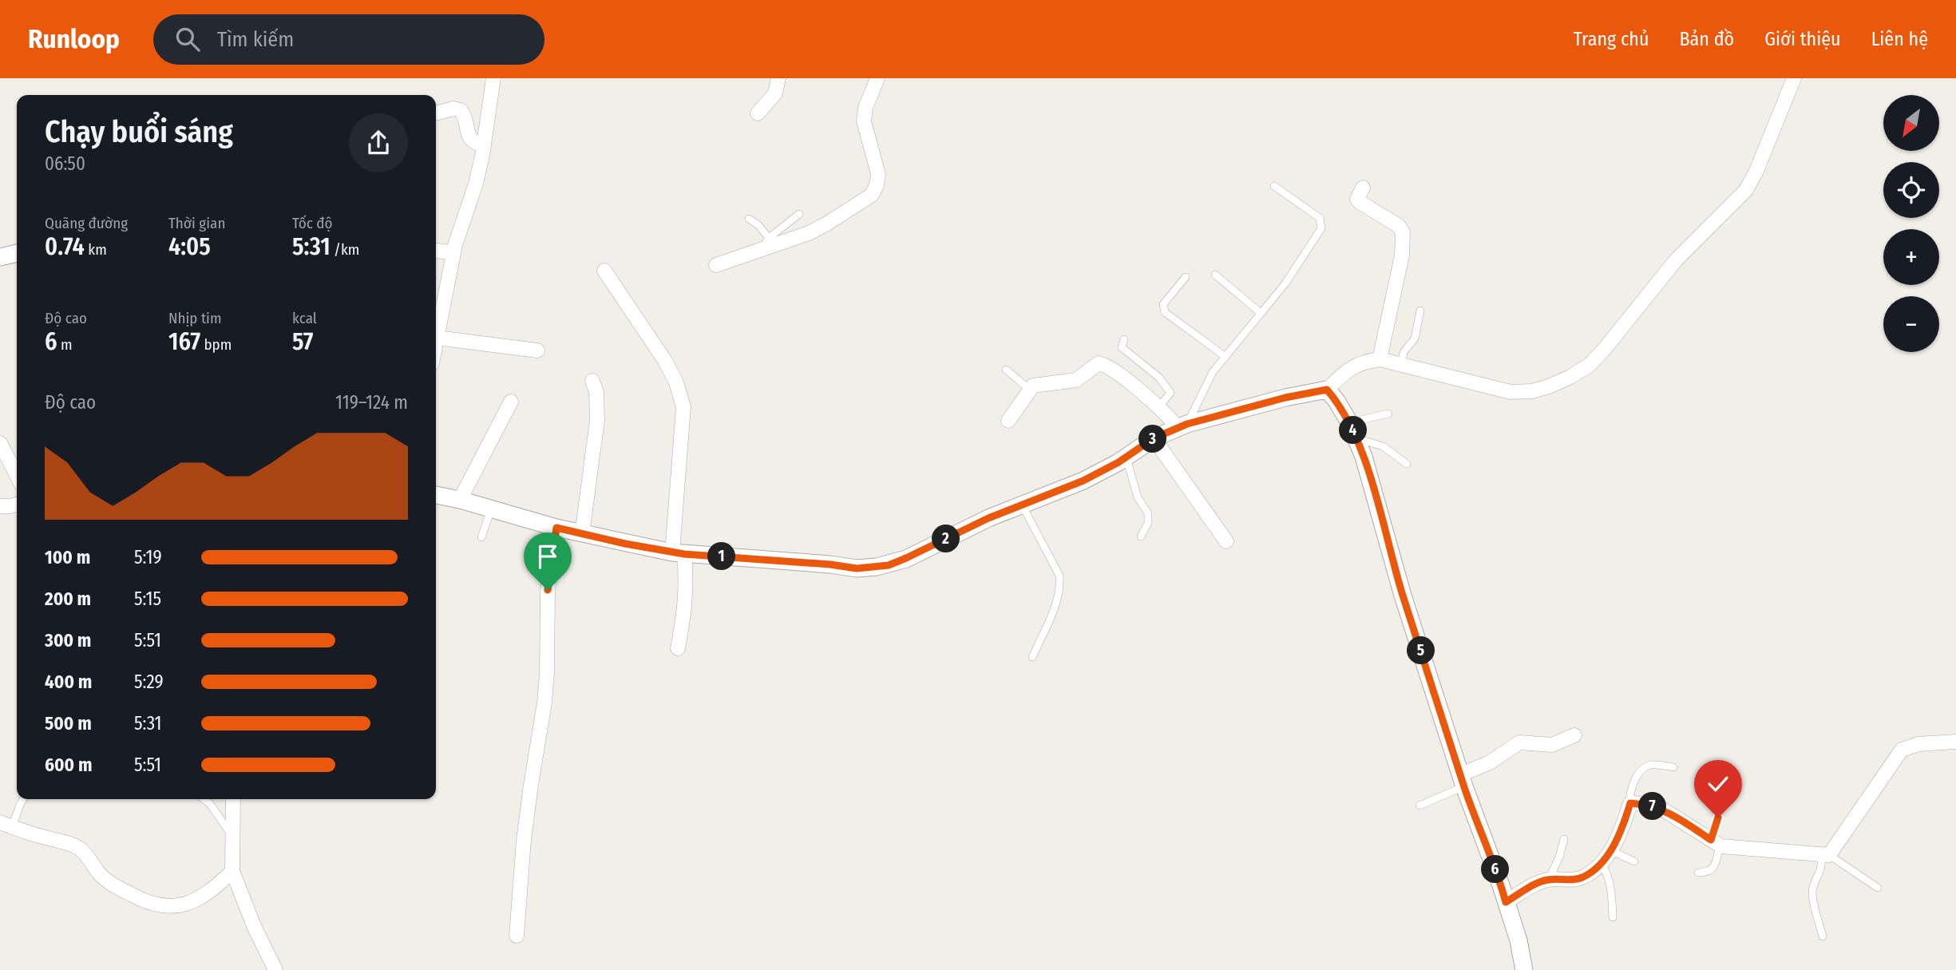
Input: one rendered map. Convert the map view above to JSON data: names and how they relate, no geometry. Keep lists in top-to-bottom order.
{
  "north": "bottom left",
  "page": {
    "header": "Runloop",
    "search": "Tìm kiếm",
    "nav": [
      "Trang chủ",
      "Bản đồ",
      "Giới thiệu",
      "Liên hệ"
    ],
    "map_buttons": ["+", "−"],
    "heading": ["Chạy buổi sáng", "06:50"],
    "stats": [
      ["Quãng đường", "0.74 km"],
      ["Thời gian", "4:05"],
      ["Tốc độ", "5:31 /km"],
      ["Độ cao", "6 m"],
      ["Nhịp tim", "167 bpm"],
      ["kcal", "57"]
    ],
    "chart": ["Độ cao", "119–124 m"],
    "pins": [
      "4",
      "3",
      "2",
      "1",
      "5",
      "7",
      "6"
    ],
    "list": [
      {
        "name": "100 m",
        "note": "5:19"
      },
      {
        "name": "200 m",
        "note": "5:15"
      },
      {
        "name": "300 m",
        "note": "5:51"
      },
      {
        "name": "400 m",
        "note": "5:29"
      },
      {
        "name": "500 m",
        "note": "5:31"
      },
      {
        "name": "600 m",
        "note": "5:51"
      }
    ]
  }
}
